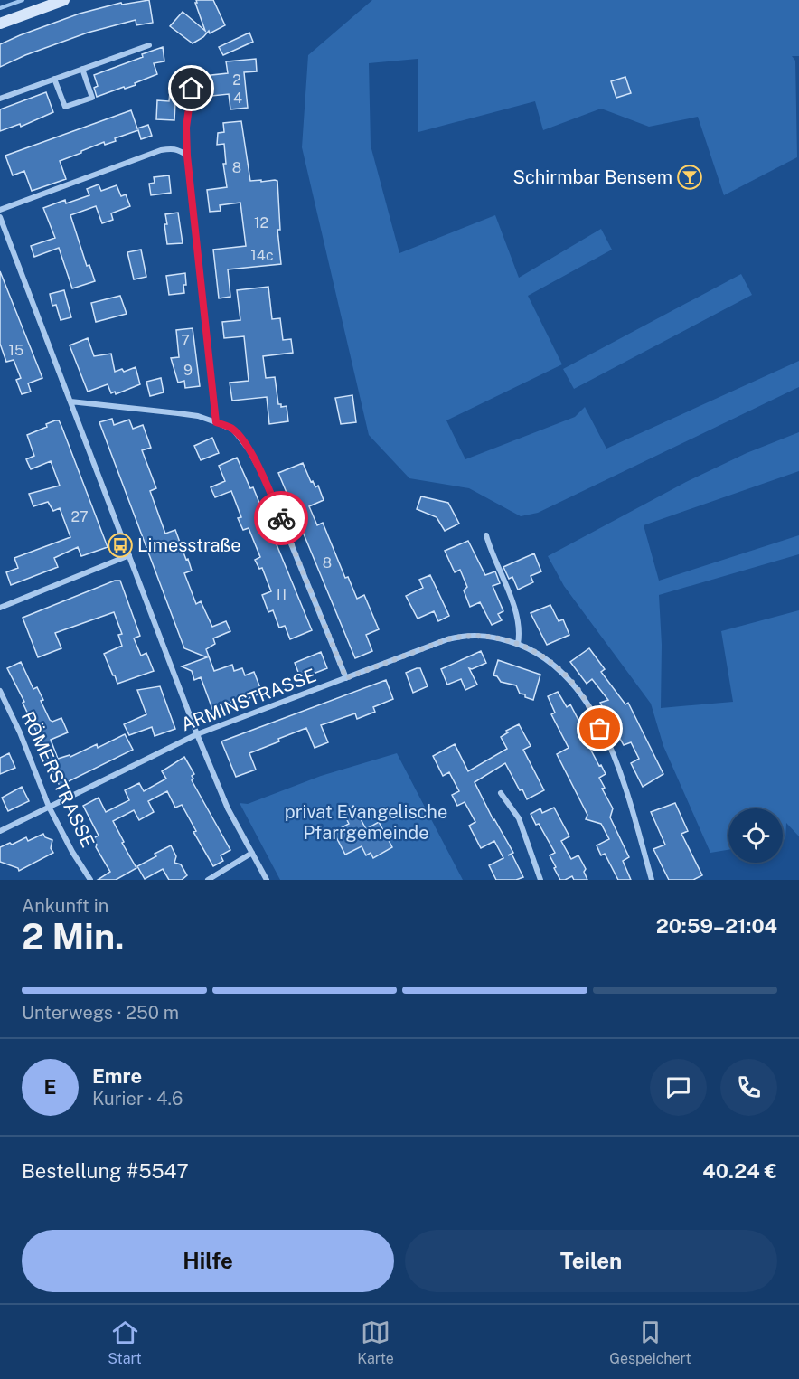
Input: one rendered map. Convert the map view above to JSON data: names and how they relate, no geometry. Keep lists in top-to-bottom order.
{
  "streets": {
    "street": ["ARMINSTRASSE", "RÖMERSTRASSE"]
  },
  "crossings": [
    ["ARMINSTRASSE", "RÖMERSTRASSE"]
  ],
  "parks": ["privat Evangelische Pfarrgemeinde"],
  "places": {
    "bar": ["Schirmbar Bensem"],
    "bus stop": ["Limesstraße"]
  },
  "house_numbers": [
    "2",
    "4",
    "8",
    "12",
    "14c",
    "7",
    "15",
    "9",
    "27",
    "8",
    "11"
  ],
  "page": {
    "heading": ["2 Min.", "Ankunft in", "20:59–21:04"],
    "panel": [
      "Emre",
      "Kurier · 4.6",
      "Bestellung #5547",
      "40.24 €"
    ],
    "bar": "Unterwegs · 250 m",
    "round": "E",
    "buttons": ["Hilfe", "Teilen"],
    "tabs": ["Start", "Karte", "Gespeichert"]
  }
}
